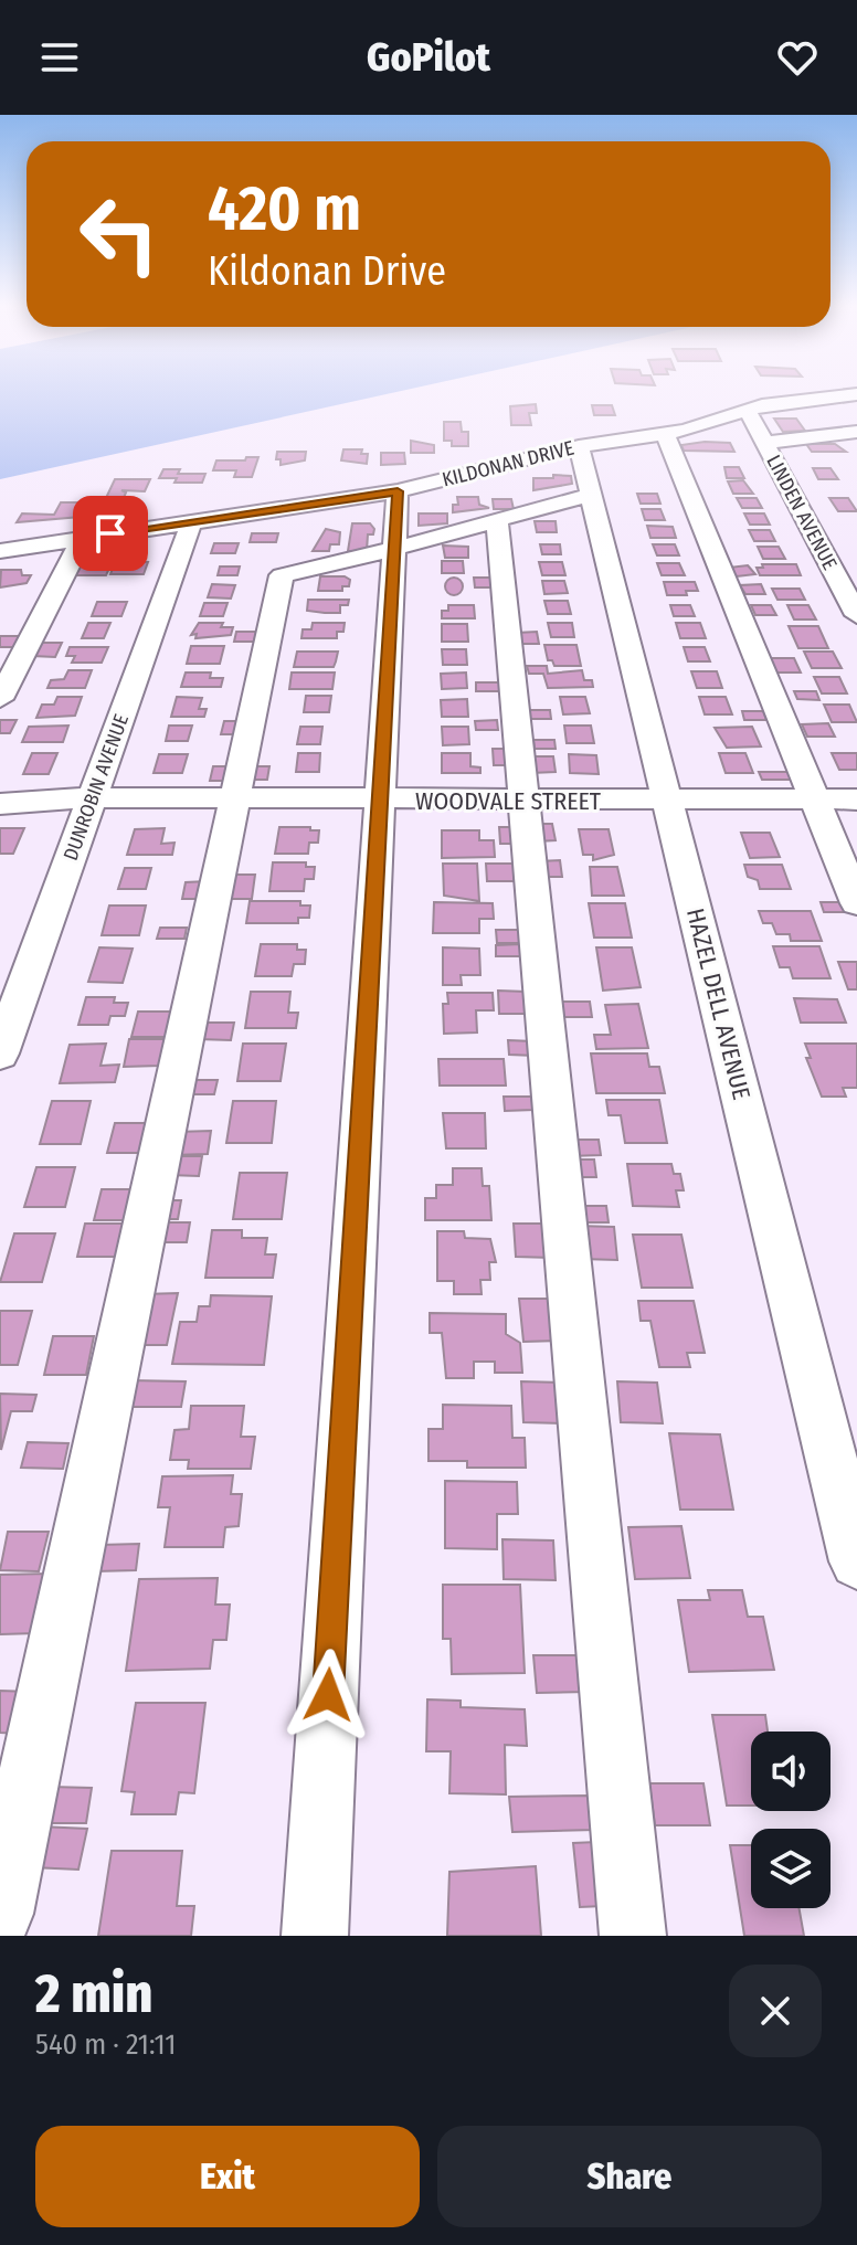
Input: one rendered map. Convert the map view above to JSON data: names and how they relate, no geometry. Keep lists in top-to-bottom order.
{
  "streets": {
    "street": [
      "KILDONAN DRIVE",
      "LINDEN AVENUE",
      "DUNROBIN AVENUE",
      "WOODVALE STREET",
      "HAZEL DELL AVENUE"
    ]
  },
  "crossings": [
    ["KILDONAN DRIVE", "LINDEN AVENUE"],
    ["KILDONAN DRIVE", "DUNROBIN AVENUE"],
    ["KILDONAN DRIVE", "HAZEL DELL AVENUE"],
    ["DUNROBIN AVENUE", "WOODVALE STREET"],
    ["WOODVALE STREET", "HAZEL DELL AVENUE"]
  ],
  "page": {
    "header": "GoPilot",
    "turn": ["420 m", "Kildonan Drive"],
    "heading": ["2 min", "540 m · 21:11"],
    "buttons": ["Exit", "Share"]
  }
}
